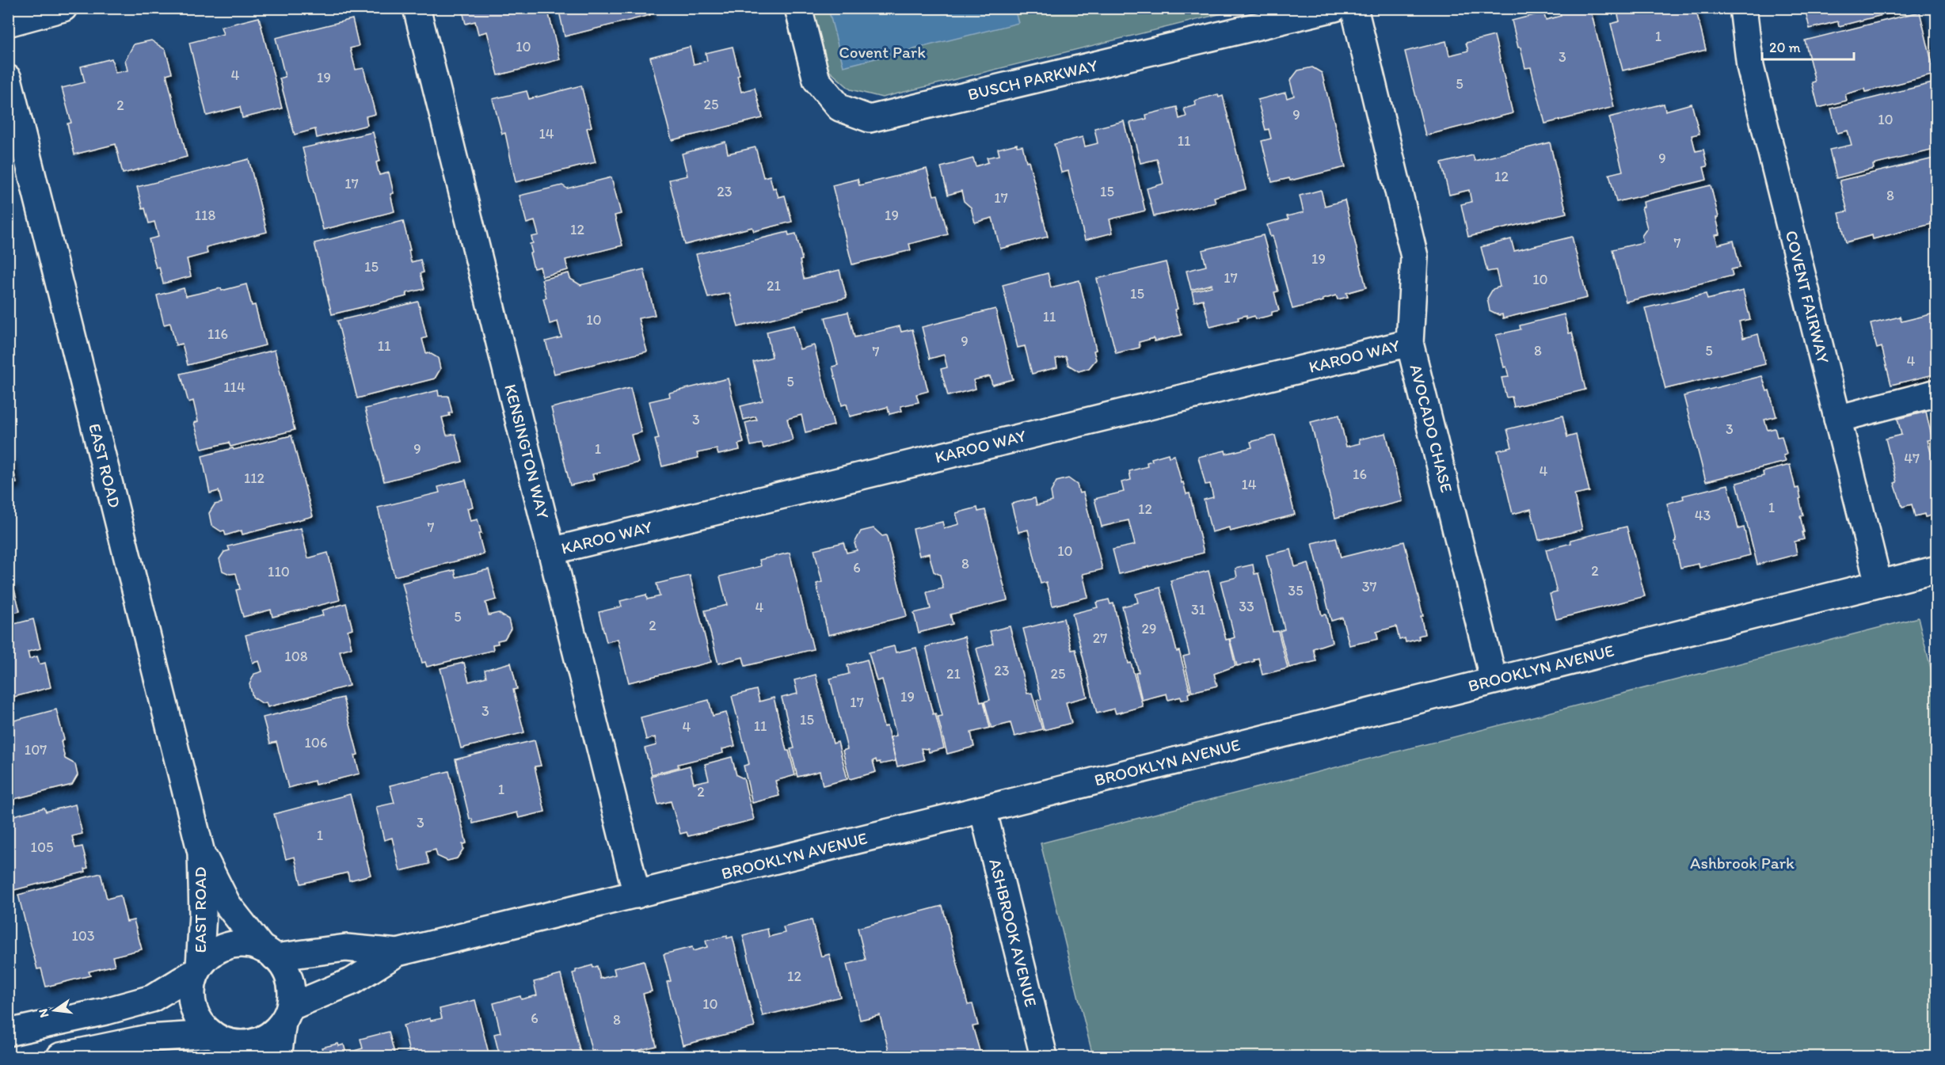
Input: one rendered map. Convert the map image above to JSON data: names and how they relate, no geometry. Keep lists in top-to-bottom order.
{
  "streets": {
    "street": [
      "BUSCH PARKWAY",
      "COVENT FAIRWAY",
      "KAROO WAY",
      "AVOCADO CHASE",
      "KENSINGTON WAY",
      "EAST ROAD",
      "BROOKLYN AVENUE",
      "ASHBROOK AVENUE"
    ]
  },
  "crossings": [
    ["COVENT FAIRWAY", "BROOKLYN AVENUE"],
    ["KAROO WAY", "AVOCADO CHASE"],
    ["KAROO WAY", "KENSINGTON WAY"],
    ["AVOCADO CHASE", "BROOKLYN AVENUE"],
    ["KENSINGTON WAY", "BROOKLYN AVENUE"],
    ["EAST ROAD", "BROOKLYN AVENUE"],
    ["BROOKLYN AVENUE", "ASHBROOK AVENUE"]
  ],
  "parks": ["Covent Park", "Ashbrook Park"],
  "house_numbers": [
    "1",
    "10",
    "3",
    "4",
    "19",
    "5",
    "25",
    "2",
    "9",
    "10",
    "14",
    "11",
    "9",
    "12",
    "17",
    "23",
    "15",
    "8",
    "17",
    "118",
    "19",
    "12",
    "7",
    "19",
    "15",
    "17",
    "10",
    "21",
    "15",
    "11",
    "10",
    "116",
    "9",
    "11",
    "8",
    "5",
    "7",
    "4",
    "5",
    "114",
    "3",
    "3",
    "9",
    "1",
    "47",
    "4",
    "16",
    "112",
    "14",
    "1",
    "12",
    "43",
    "7",
    "10",
    "8",
    "6",
    "2",
    "110",
    "37",
    "35",
    "33",
    "4",
    "31",
    "5",
    "2",
    "29",
    "27",
    "108",
    "23",
    "21",
    "25",
    "19",
    "17",
    "3",
    "15",
    "11",
    "4",
    "106",
    "107",
    "1",
    "2",
    "3",
    "1",
    "105",
    "103",
    "12",
    "10",
    "6",
    "8"
  ],
  "scale_bar": "20 m",
  "north": "left"
}
